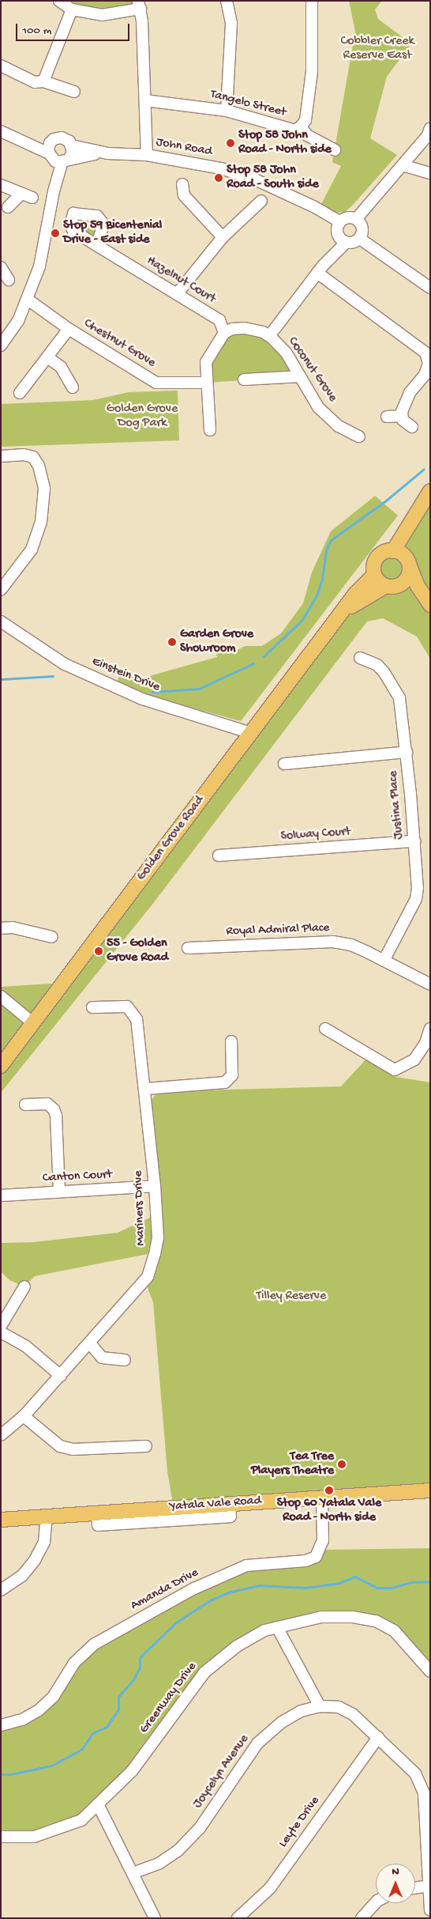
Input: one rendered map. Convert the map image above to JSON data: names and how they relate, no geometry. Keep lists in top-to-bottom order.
{
  "streets": {
    "main road": ["Golden Grove Road", "Yatala Vale Road"],
    "street": [
      "Tangelo Street",
      "John Road",
      "Hazelnut Court",
      "Chestnut Grove",
      "Coconut Grove",
      "Einstein Drive",
      "Justina Place",
      "Solway Court",
      "Royal Admiral Place",
      "Canton Court",
      "Mariners Drive",
      "Amanda Drive",
      "Greenway Drive",
      "Joycelyn Avenue",
      "Leyte Drive"
    ]
  },
  "crossings": [
    ["Hazelnut Court", "Coconut Grove"],
    ["Einstein Drive", "Golden Grove Road"],
    ["Justina Place", "Solway Court"],
    ["Justina Place", "Royal Admiral Place"],
    ["Canton Court", "Mariners Drive"],
    ["Yatala Vale Road", "Amanda Drive"],
    ["Joycelyn Avenue", "Leyte Drive"]
  ],
  "parks": ["Cobbler Creek Reserve East", "Golden Grove Dog Park", "Tilley Reserve"],
  "places": [
    "Stop 58 John Road - North side",
    "Stop 58 John Road - South side",
    "Stop 59 Bicentenial Drive - East side",
    "Garden Grove Showroom",
    "55 - Golden Grove Road",
    "Tea Tree Players Theatre",
    "Stop 60 Yatala Vale Road - North side"
  ],
  "scale_bar": "100 m",
  "north": "top"
}
